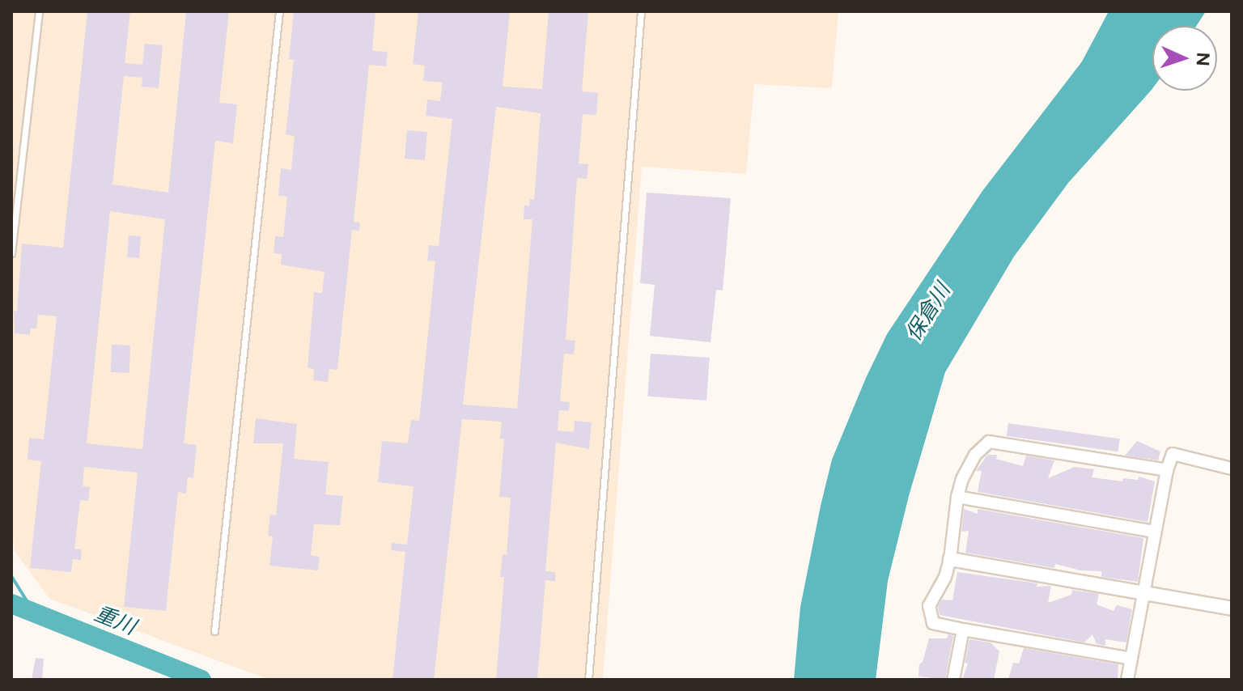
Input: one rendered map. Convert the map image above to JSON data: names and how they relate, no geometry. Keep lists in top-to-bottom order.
{
  "water": ["保倉川", "重川"],
  "north": "right"
}
